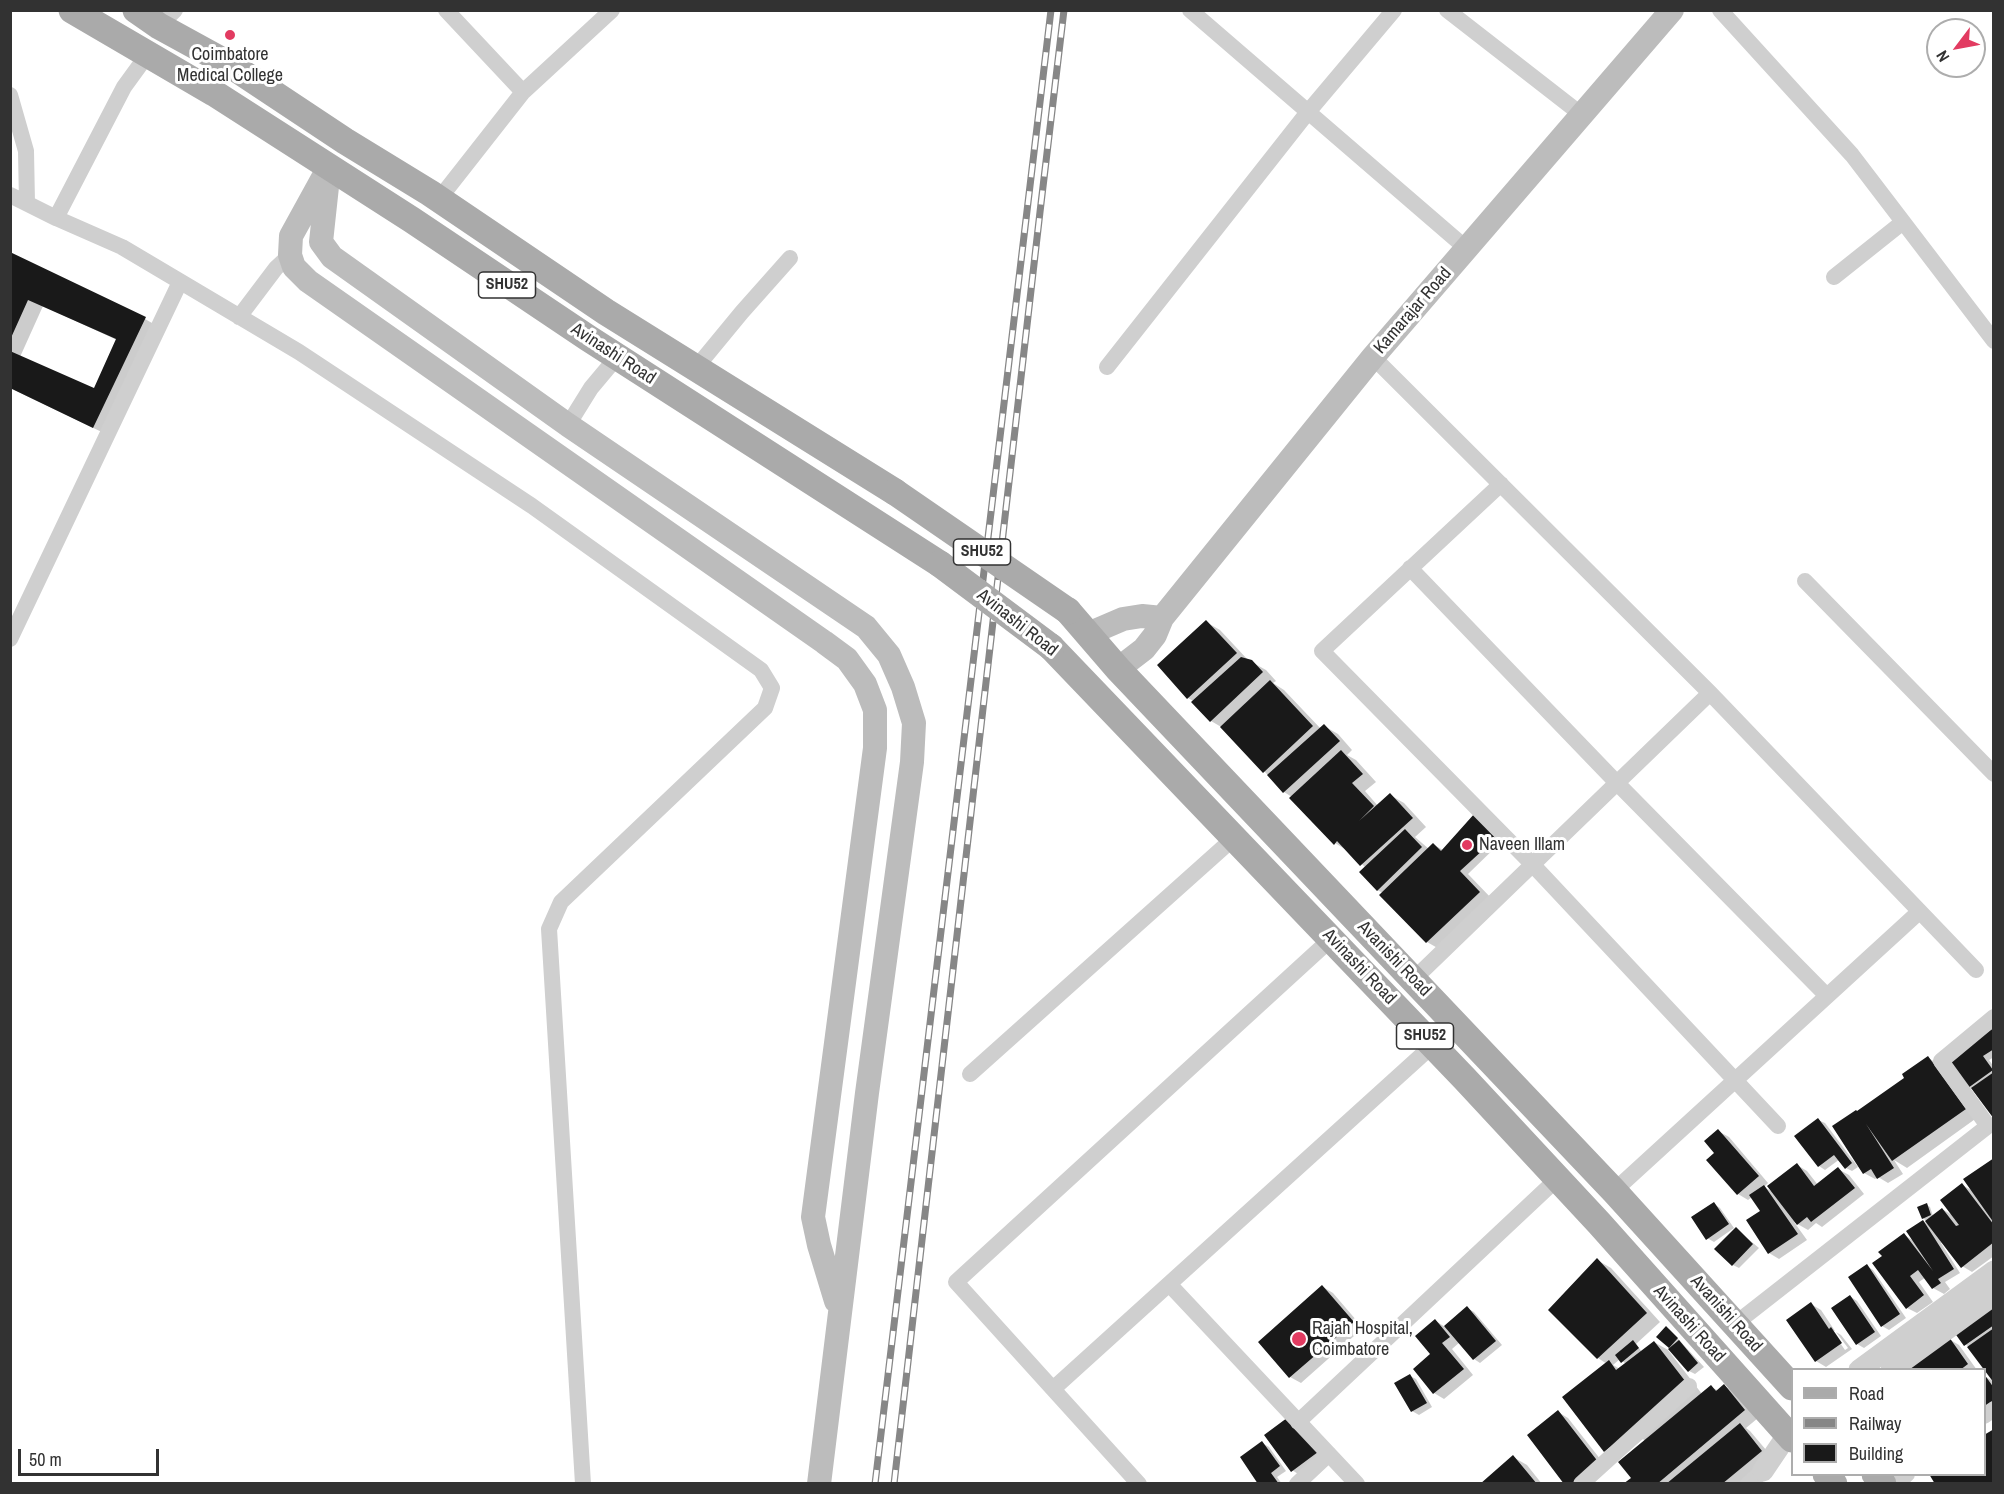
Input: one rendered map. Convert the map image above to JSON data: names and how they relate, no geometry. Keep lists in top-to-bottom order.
{
  "streets": {
    "main road": [
      "SHU52",
      "Kamarajar Road",
      "Avinashi Road",
      "Avanishi Road"
    ]
  },
  "crossings": [
    ["Kamarajar Road", "Avanishi Road"],
    ["Avinashi Road", "Avanishi Road"]
  ],
  "places": ["Coimbatore Medical College", "Naveen Illam", "Rajah Hospital, Coimbatore"],
  "legend": ["Road", "Railway", "Building"],
  "scale_bar": "50 m",
  "north": "bottom left"
}
